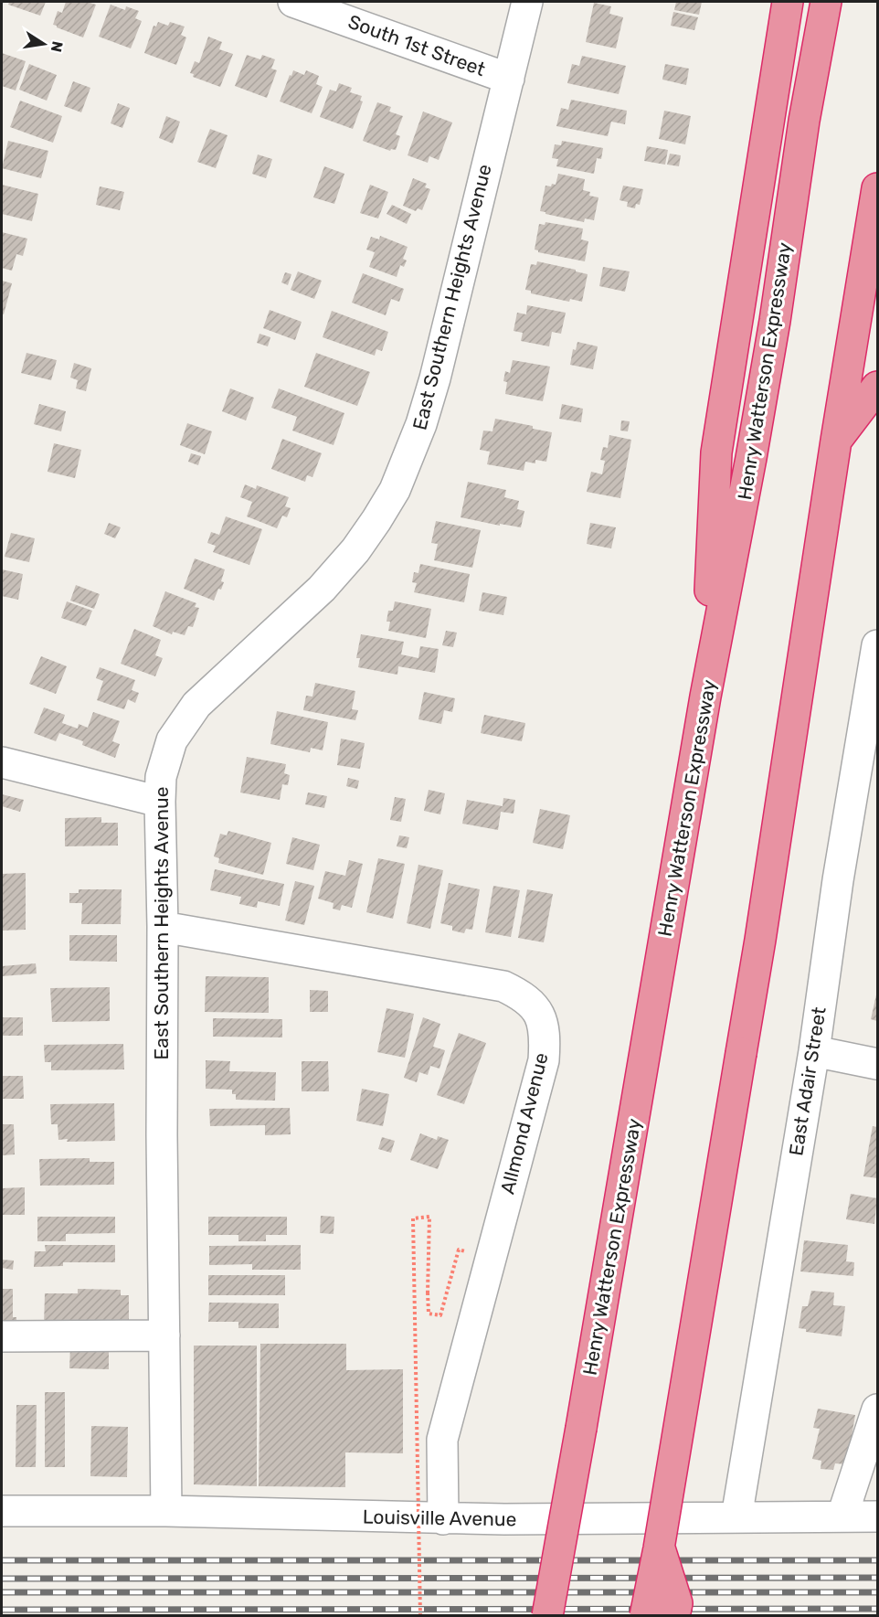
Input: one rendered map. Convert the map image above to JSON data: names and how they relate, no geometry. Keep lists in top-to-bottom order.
{
  "streets": {
    "highway": ["Henry Watterson Expressway"],
    "street": [
      "South 1st Street",
      "East Southern Heights Avenue",
      "East Adair Street",
      "Allmond Avenue",
      "Louisville Avenue"
    ]
  },
  "crossings": [
    ["South 1st Street", "East Southern Heights Avenue"],
    ["East Southern Heights Avenue", "Allmond Avenue"],
    ["East Southern Heights Avenue", "Louisville Avenue"],
    ["East Adair Street", "Louisville Avenue"],
    ["Allmond Avenue", "Louisville Avenue"]
  ],
  "north": "right"
}
